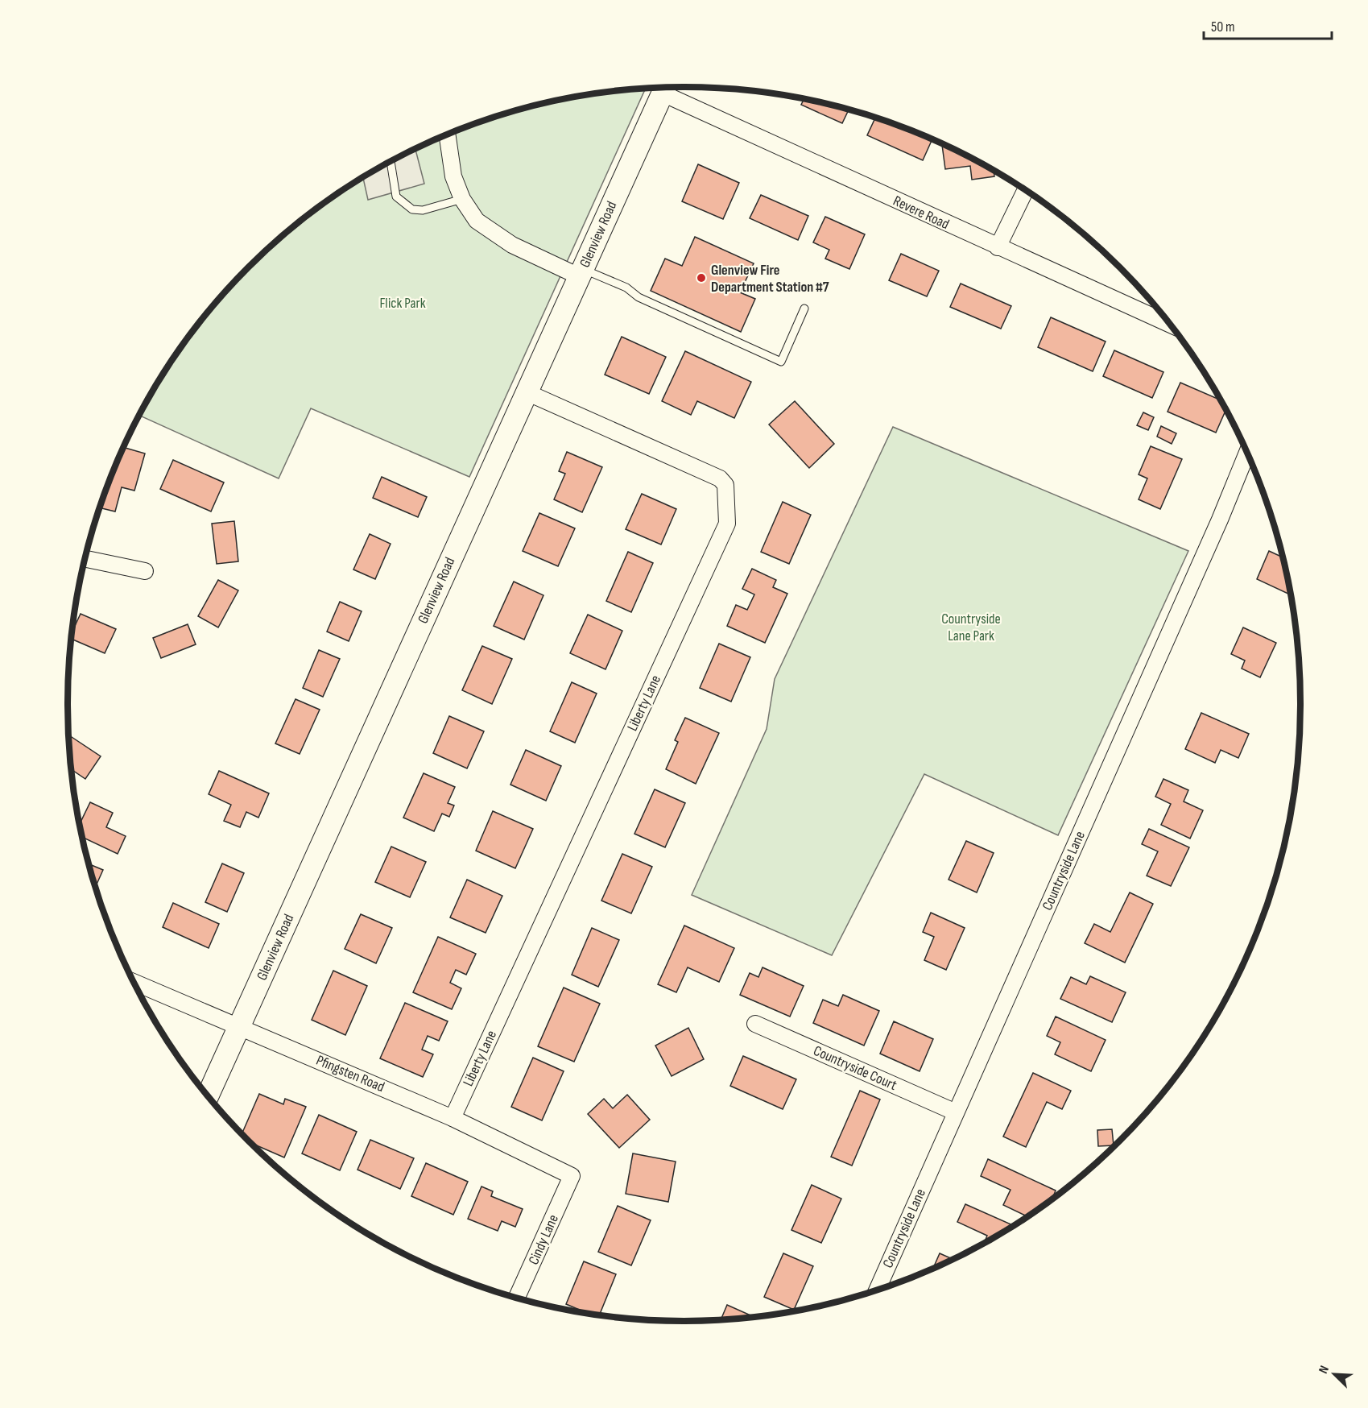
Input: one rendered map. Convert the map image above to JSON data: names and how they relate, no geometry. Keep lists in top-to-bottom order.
{
  "streets": {
    "main road": ["Glenview Road"],
    "street": [
      "Revere Road",
      "Liberty Lane",
      "Countryside Lane",
      "Countryside Court",
      "Pfingsten Road",
      "Cindy Lane"
    ]
  },
  "crossings": [
    ["Glenview Road", "Liberty Lane"],
    ["Glenview Road", "Pfingsten Road"],
    ["Liberty Lane", "Pfingsten Road"],
    ["Countryside Lane", "Countryside Court"],
    ["Pfingsten Road", "Cindy Lane"]
  ],
  "parks": ["Flick Park", "Countryside Lane Park"],
  "places": ["Glenview Fire Department Station #7"],
  "scale_bar": "50 m",
  "north": "top left"
}
